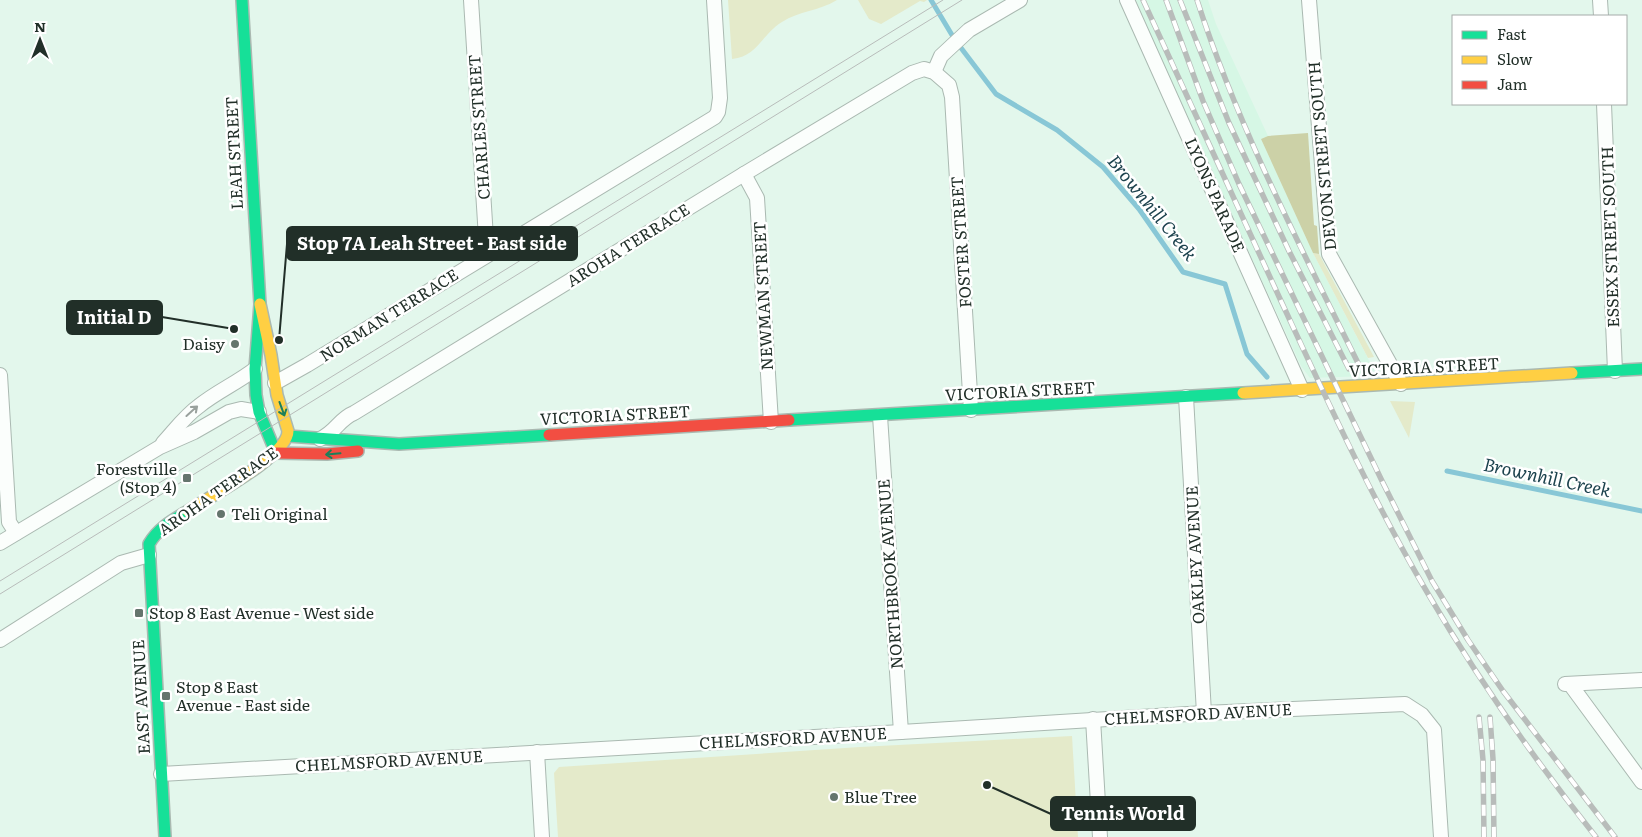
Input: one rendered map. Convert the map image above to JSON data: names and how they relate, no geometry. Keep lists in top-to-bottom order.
{
  "streets": {
    "street": [
      "CHARLES STREET",
      "LEAH STREET",
      "DEVON STREET SOUTH",
      "LYONS PARADE",
      "ESSEX STREET SOUTH",
      "FOSTER STREET",
      "AROHA TERRACE",
      "NEWMAN STREET",
      "NORMAN TERRACE",
      "VICTORIA STREET",
      "OAKLEY AVENUE",
      "NORTHBROOK AVENUE",
      "EAST AVENUE",
      "CHELMSFORD AVENUE"
    ]
  },
  "crossings": [
    ["CHARLES STREET", "NORMAN TERRACE"],
    ["LEAH STREET", "AROHA TERRACE"],
    ["LEAH STREET", "NORMAN TERRACE"],
    ["LEAH STREET", "VICTORIA STREET"],
    ["DEVON STREET SOUTH", "VICTORIA STREET"],
    ["LYONS PARADE", "VICTORIA STREET"],
    ["ESSEX STREET SOUTH", "VICTORIA STREET"],
    ["FOSTER STREET", "AROHA TERRACE"],
    ["FOSTER STREET", "VICTORIA STREET"],
    ["AROHA TERRACE", "NEWMAN STREET"],
    ["AROHA TERRACE", "VICTORIA STREET"],
    ["AROHA TERRACE", "EAST AVENUE"],
    ["NEWMAN STREET", "VICTORIA STREET"],
    ["VICTORIA STREET", "OAKLEY AVENUE"],
    ["VICTORIA STREET", "NORTHBROOK AVENUE"],
    ["OAKLEY AVENUE", "CHELMSFORD AVENUE"],
    ["NORTHBROOK AVENUE", "CHELMSFORD AVENUE"],
    ["EAST AVENUE", "CHELMSFORD AVENUE"]
  ],
  "water": ["Brownhill Creek"],
  "places": {
    "other": [
      "Initial D",
      "Stop 7A Leah Street - East side",
      "Daisy",
      "Teli Original",
      "Tennis World",
      "Blue Tree"
    ],
    "transit": ["Forestville (Stop 4)", "Stop 8 East Avenue - West side", "Stop 8 East Avenue - East side"]
  },
  "legend": ["Fast", "Slow", "Jam"],
  "north": "top"
}
